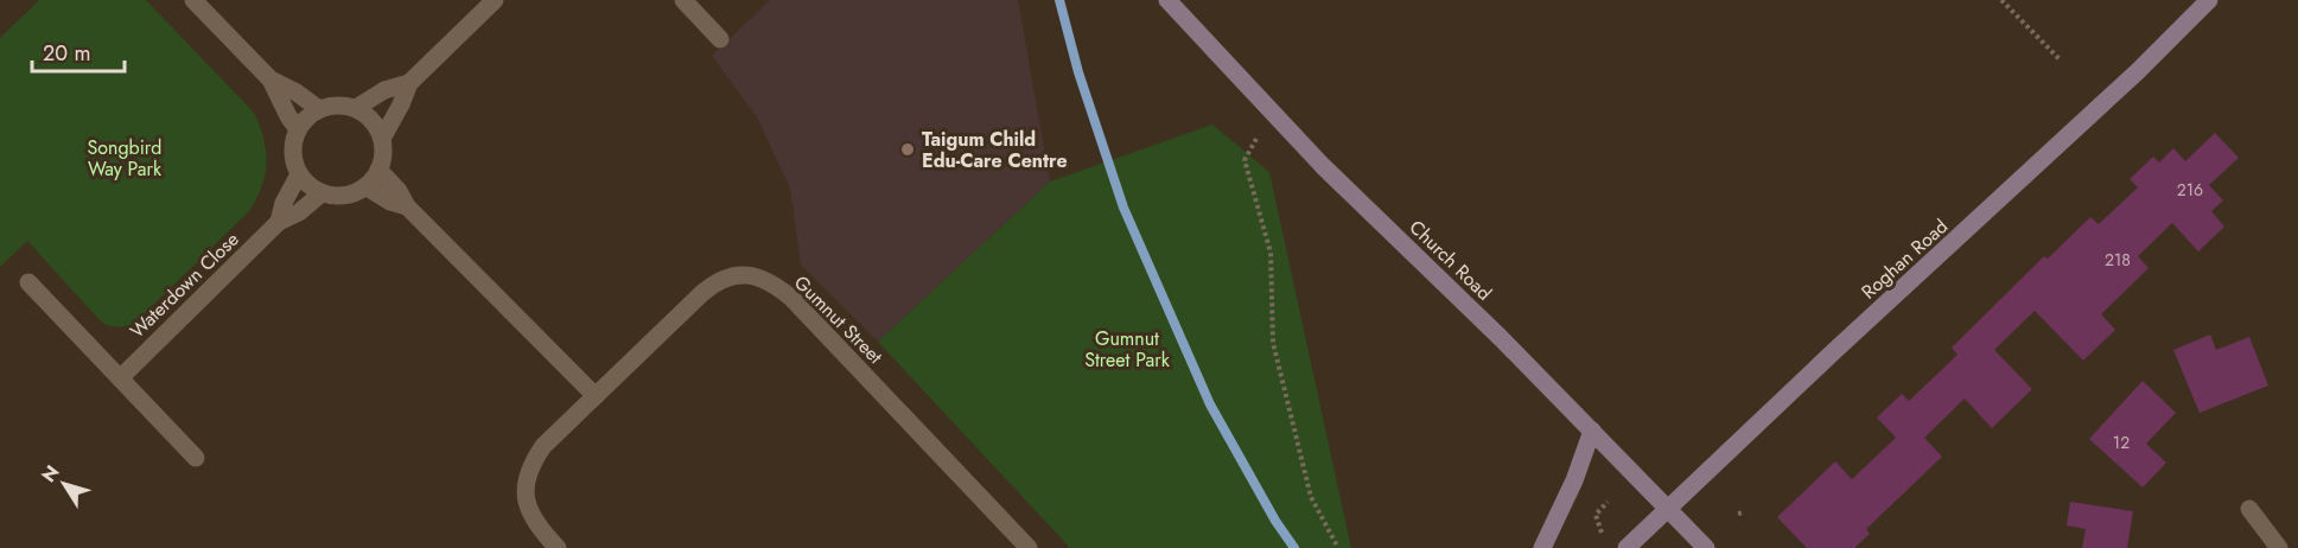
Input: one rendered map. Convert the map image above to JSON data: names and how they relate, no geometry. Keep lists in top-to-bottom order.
{
  "streets": {
    "main road": ["Roghan Road", "Church Road"],
    "street": ["Waterdown Close", "Gumnut Street"]
  },
  "crossings": [
    ["Roghan Road", "Church Road"]
  ],
  "parks": ["Songbird Way Park", "Gumnut Street Park"],
  "places": ["Taigum Child Edu-Care Centre"],
  "house_numbers": ["216", "218", "12"],
  "scale_bar": "20 m",
  "north": "top left"
}
